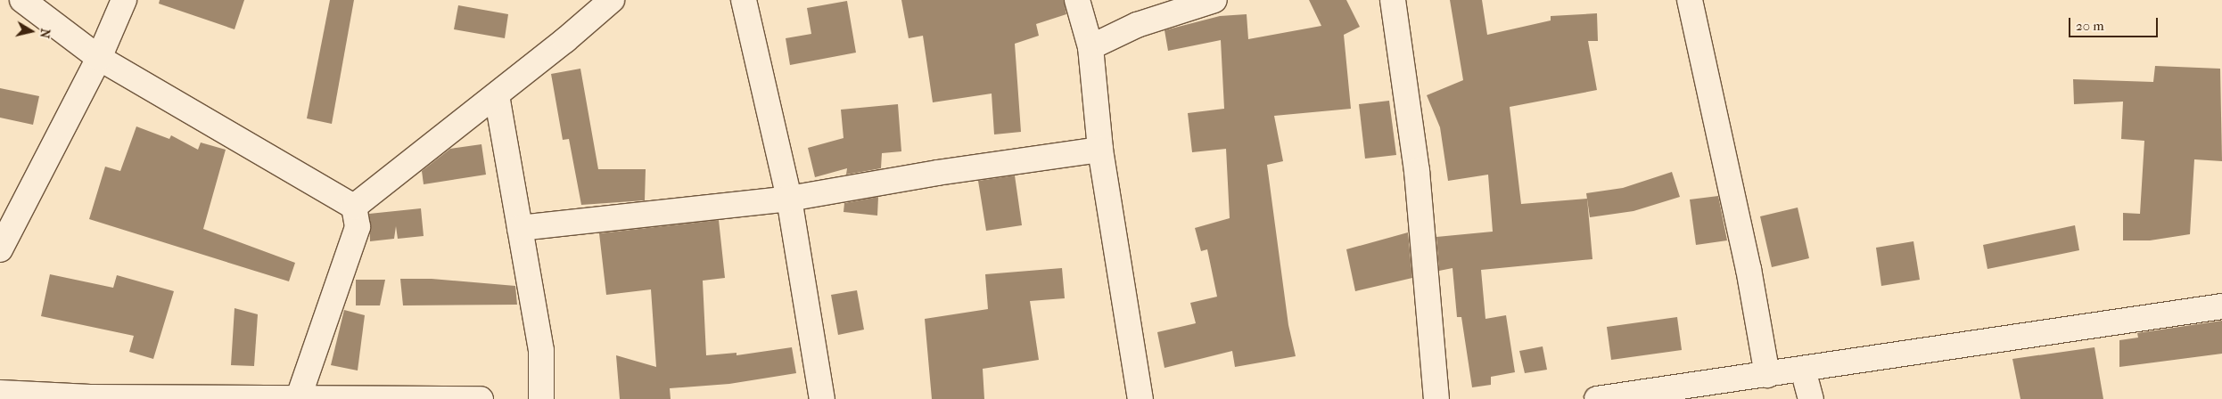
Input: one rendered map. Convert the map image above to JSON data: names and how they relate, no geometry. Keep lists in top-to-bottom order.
{
  "scale_bar": "20 m",
  "north": "right"
}
